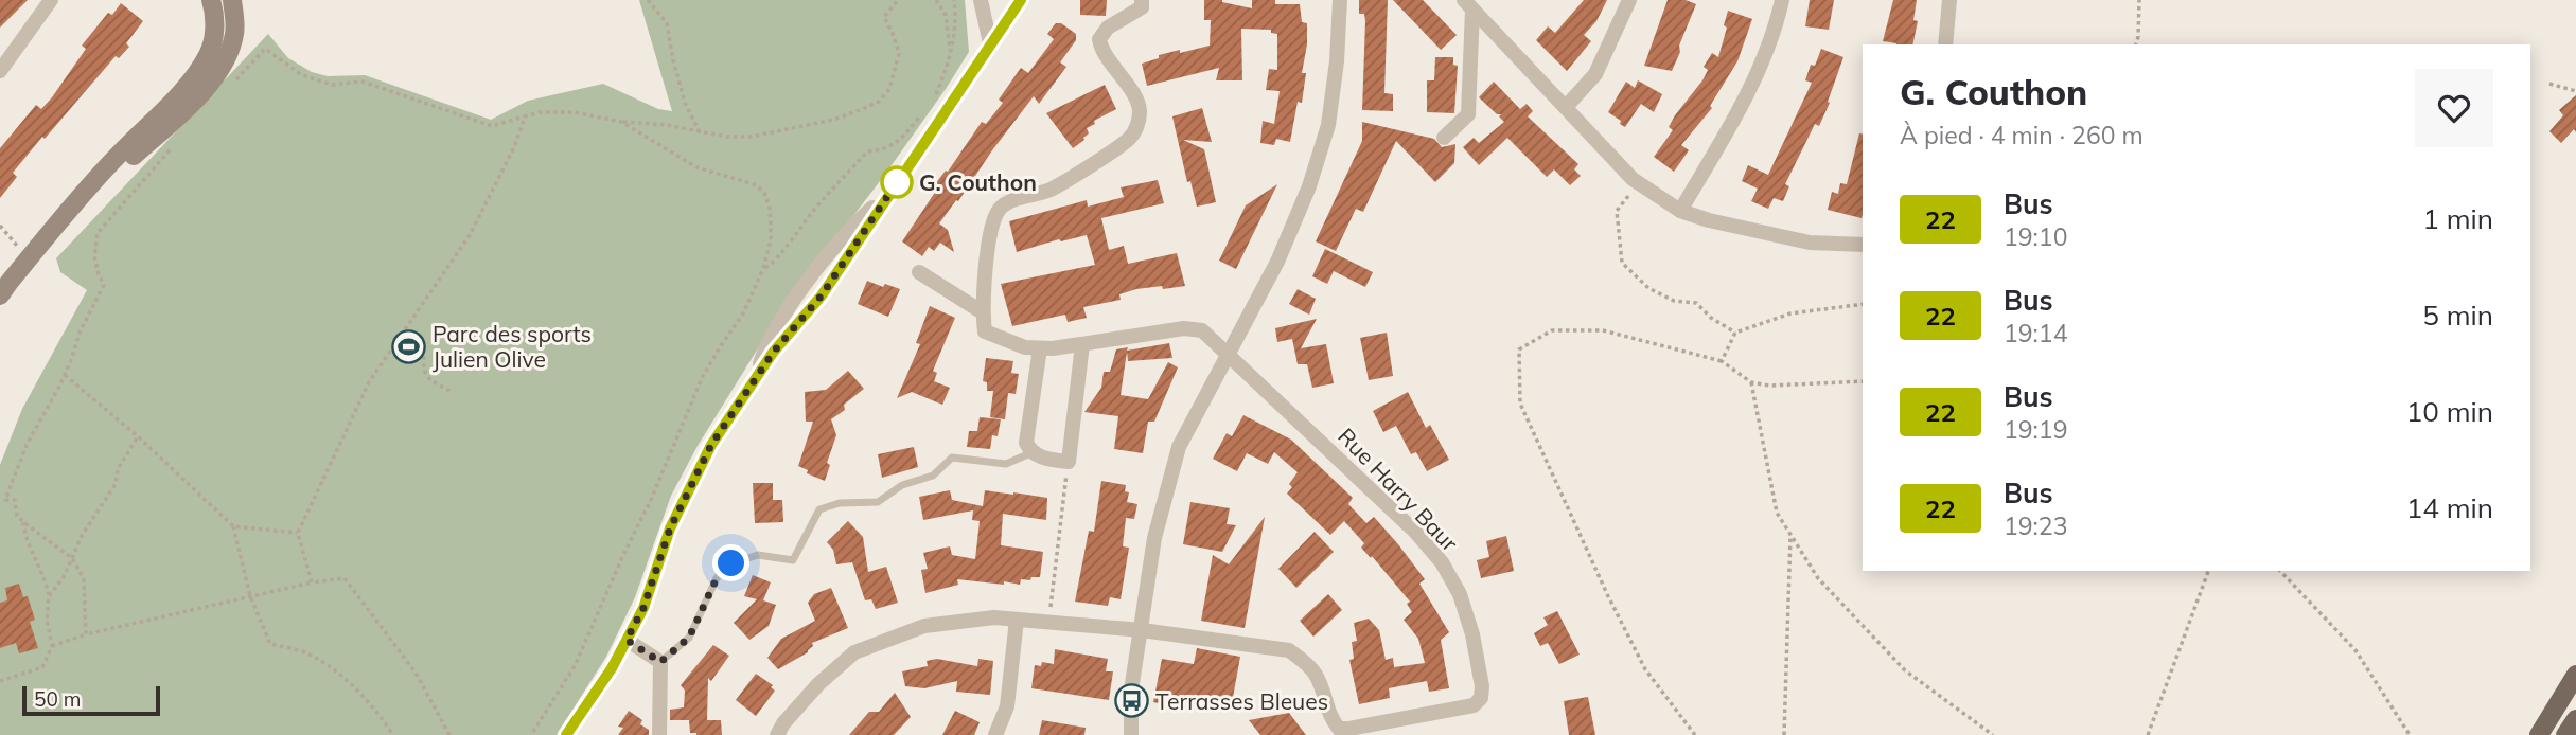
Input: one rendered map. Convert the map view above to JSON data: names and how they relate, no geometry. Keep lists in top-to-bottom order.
{
  "streets": {
    "street": ["Rue Harry Baur"]
  },
  "places": {
    "other": ["G. Couthon"],
    "sports": ["Parc des sports Julien Olive"],
    "bus stop": ["Terrasses Bleues"]
  },
  "lines": ["bus line 22"],
  "scale_bar": "50 m",
  "page": {
    "heading": ["G. Couthon", "À pied · 4 min · 260 m"],
    "list": [
      {
        "mark": "22",
        "name": "Bus",
        "note": "19:10",
        "value": "1 min"
      },
      {
        "mark": "22",
        "name": "Bus",
        "note": "19:14",
        "value": "5 min"
      },
      {
        "mark": "22",
        "name": "Bus",
        "note": "19:19",
        "value": "10 min"
      },
      {
        "mark": "22",
        "name": "Bus",
        "note": "19:23",
        "value": "14 min"
      }
    ],
    "scale": "50 m"
  }
}
